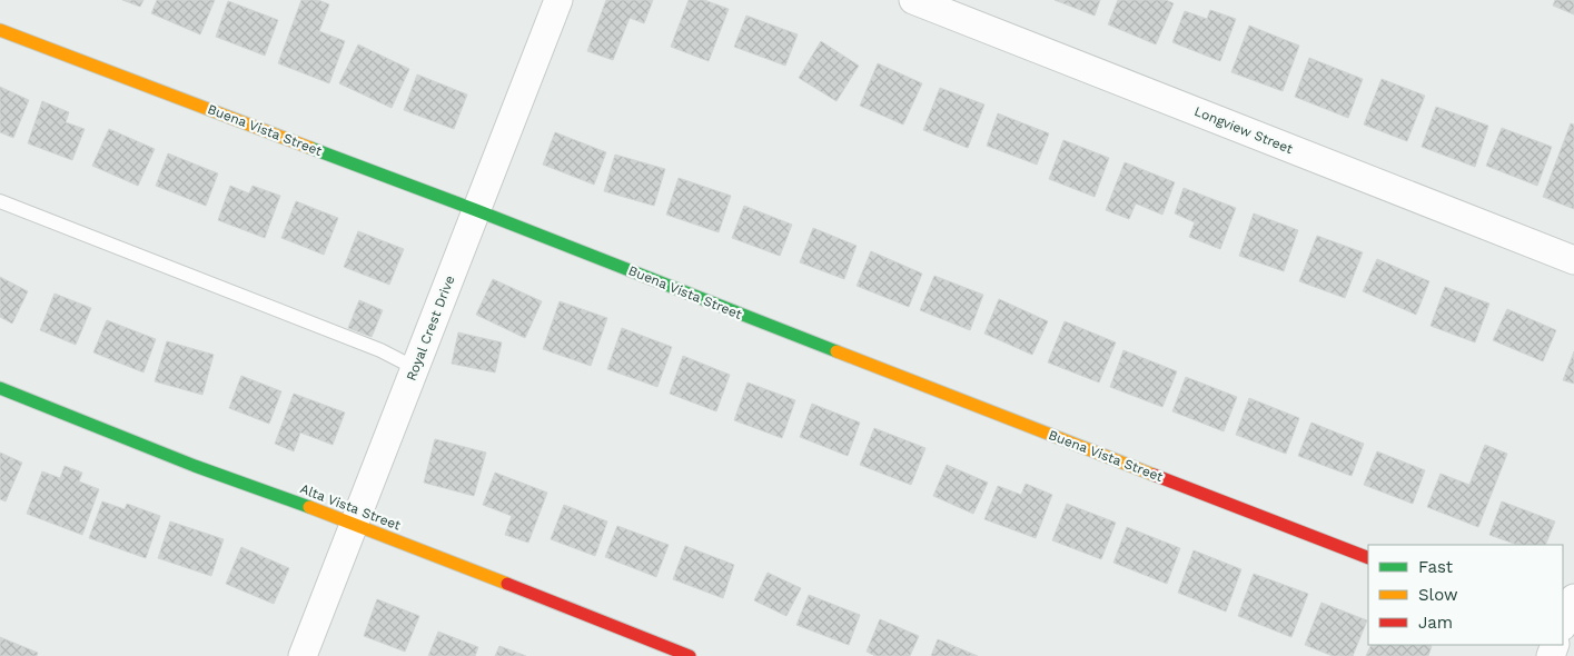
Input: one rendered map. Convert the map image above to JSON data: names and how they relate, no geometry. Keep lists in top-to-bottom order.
{
  "streets": {
    "street": [
      "Buena Vista Street",
      "Longview Street",
      "Royal Crest Drive",
      "Alta Vista Street"
    ]
  },
  "crossings": [
    ["Buena Vista Street", "Royal Crest Drive"],
    ["Royal Crest Drive", "Alta Vista Street"]
  ],
  "legend": ["Fast", "Slow", "Jam"]
}
